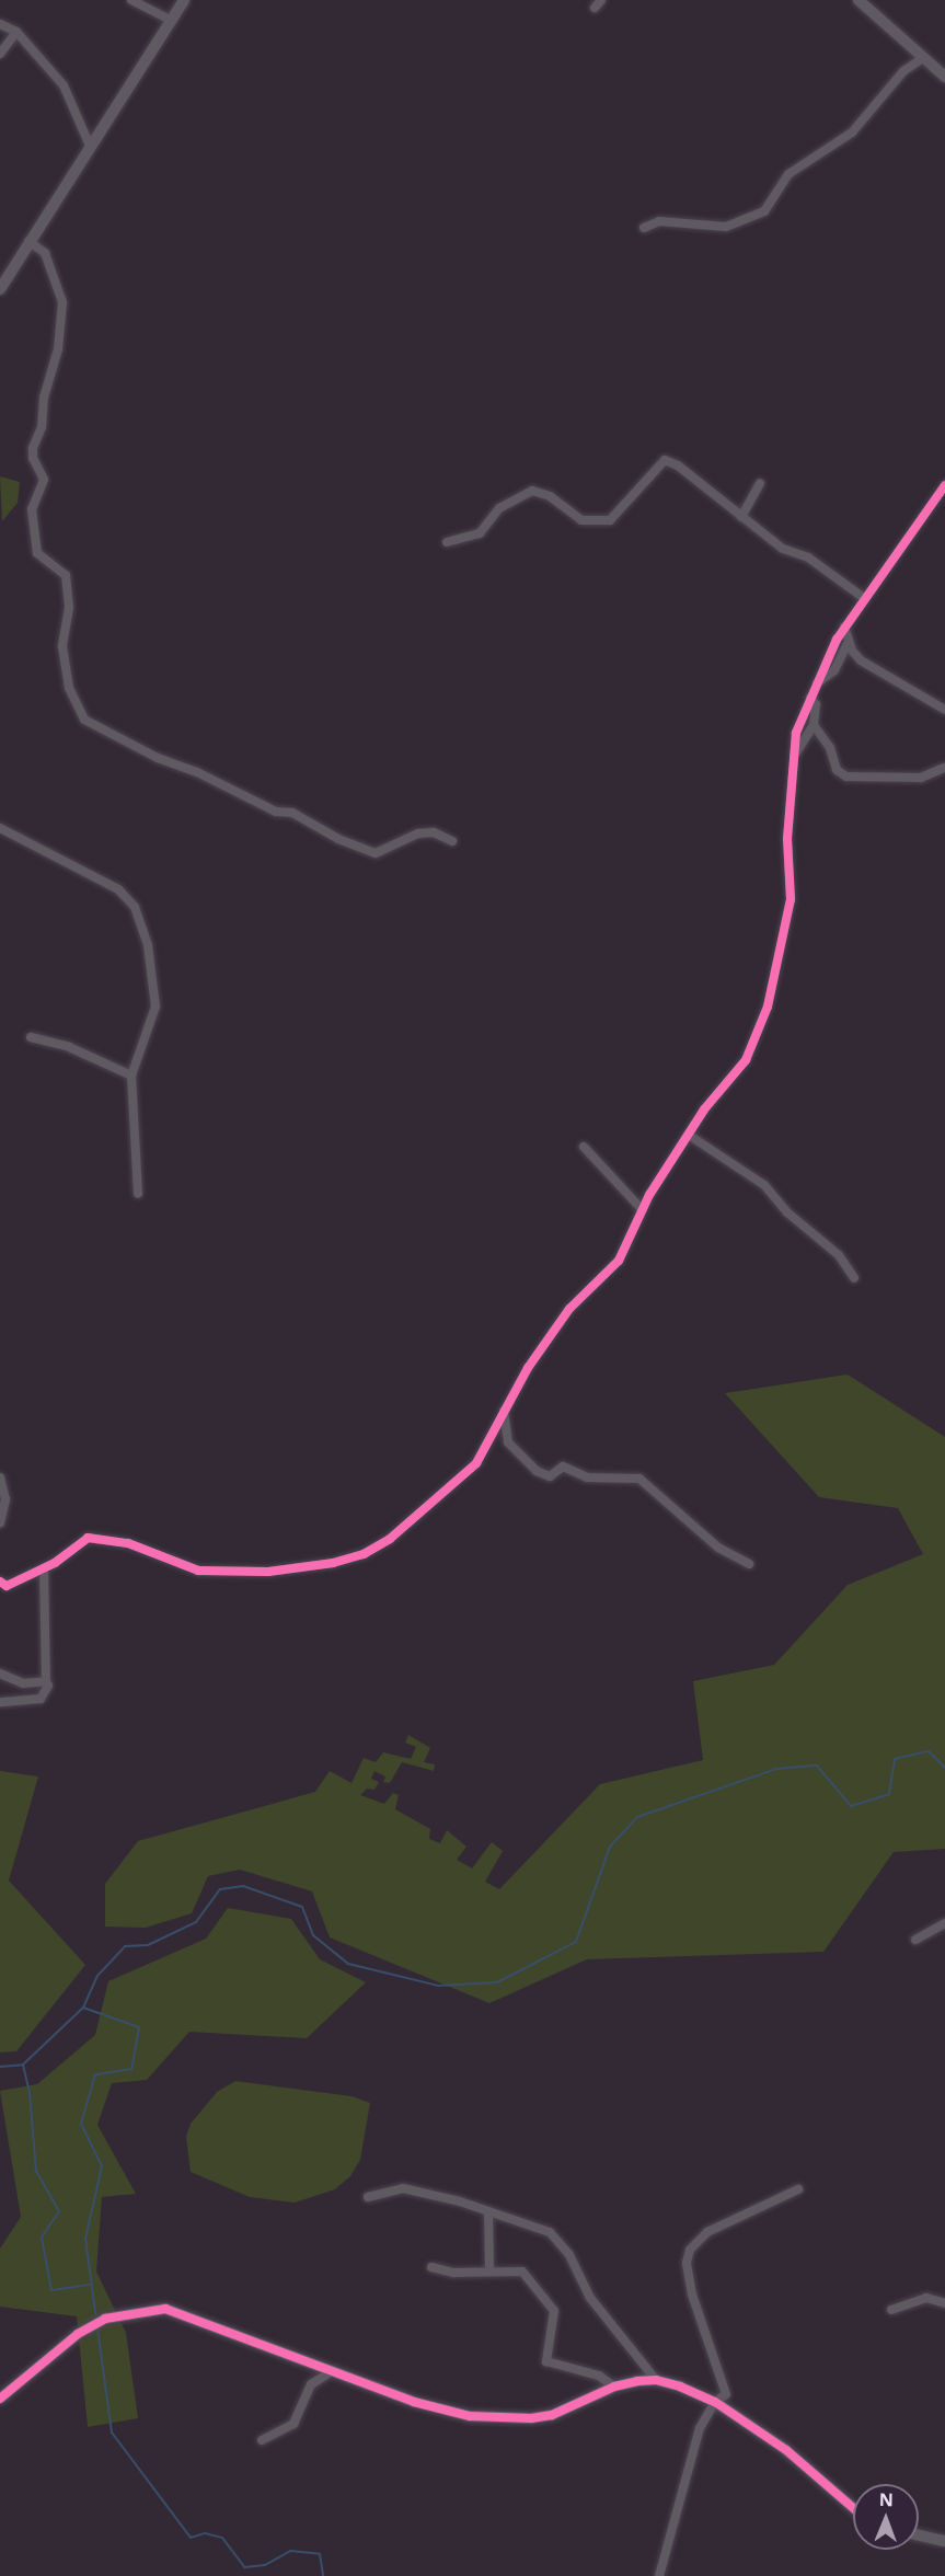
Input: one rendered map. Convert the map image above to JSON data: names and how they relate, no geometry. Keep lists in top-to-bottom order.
{
  "north": "top"
}
